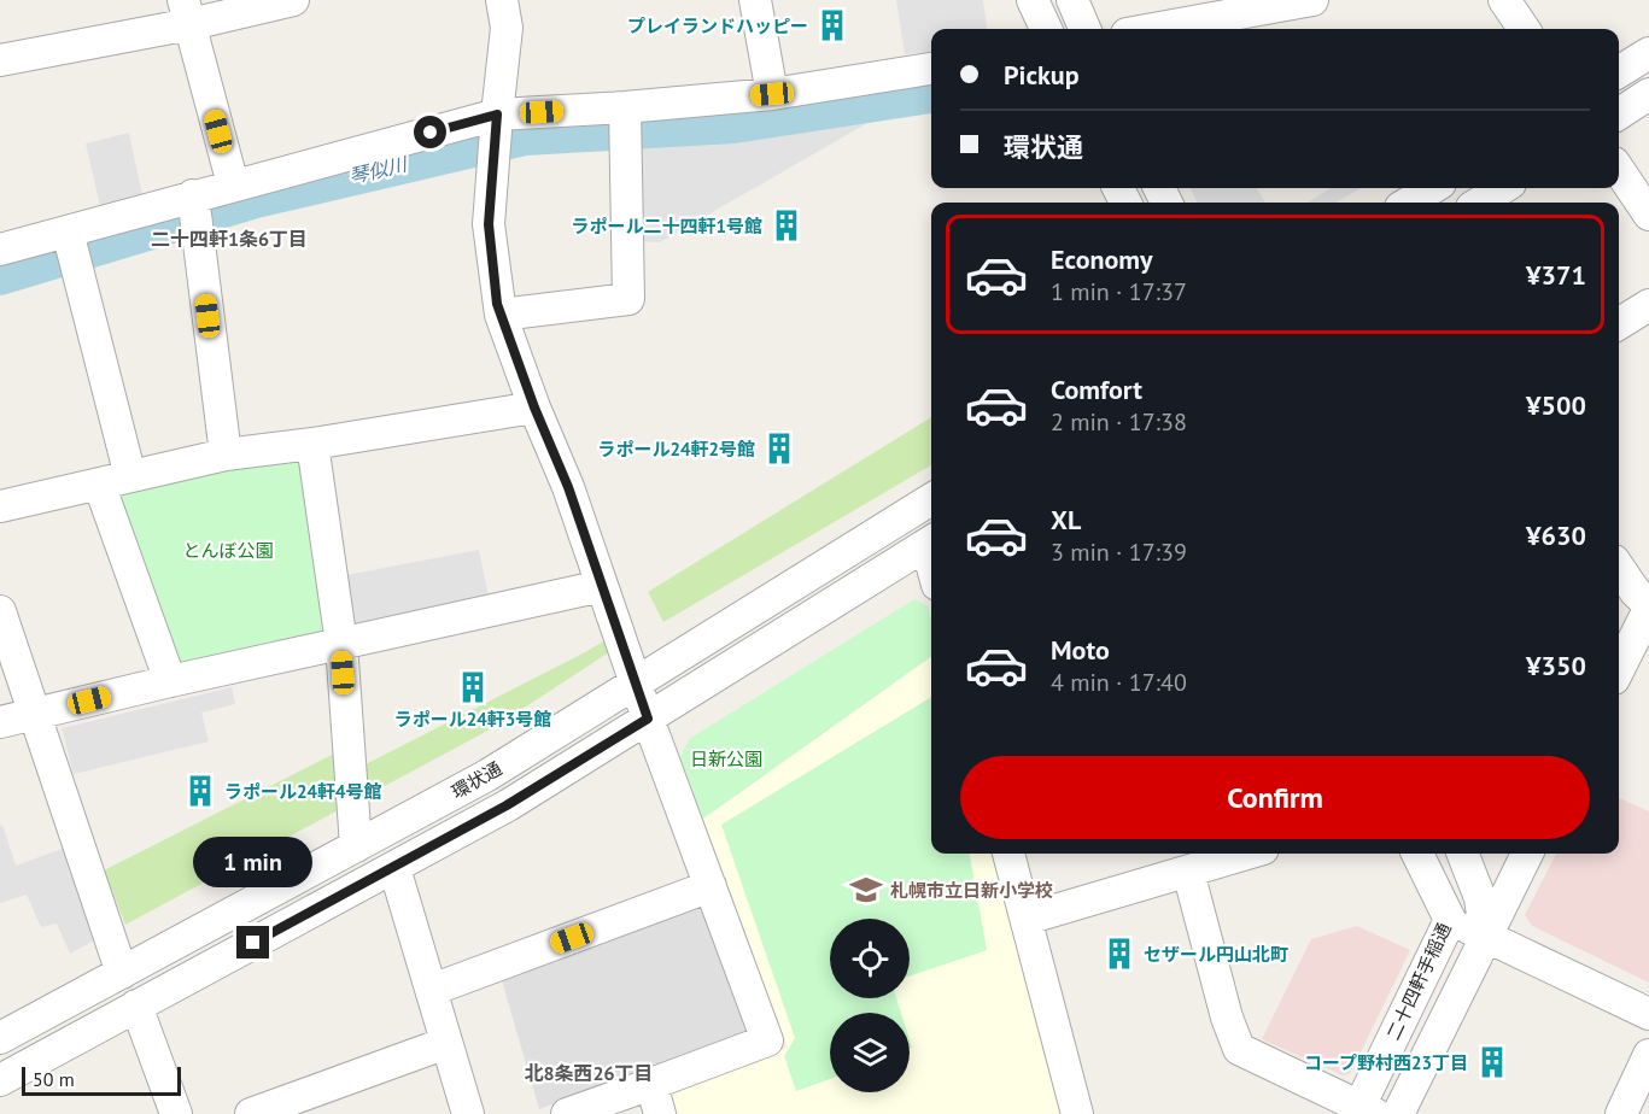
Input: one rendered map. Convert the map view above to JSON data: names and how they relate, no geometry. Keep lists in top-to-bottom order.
{
  "streets": {
    "street": ["環状通", "二十四軒手稲通"]
  },
  "districts": ["二十四軒1条6丁目", "北8条西26丁目"],
  "water": ["琴似川"],
  "parks": ["とんぼ公園", "日新公園"],
  "places": {
    "building": [
      "プレイランドハッピー",
      "ラポール二十四軒1号館",
      "ラポール24軒2号館",
      "ラポール24軒3号館",
      "ラポール24軒4号館",
      "セザール円山北町",
      "コープ野村西23丁目"
    ],
    "school or university": ["札幌市立日新小学校"]
  },
  "scale_bar": "50 m",
  "page": {
    "banner": ["Pickup", "環状通"],
    "list": [
      {
        "name": "Economy",
        "note": "1 min · 17:37",
        "value": "¥371"
      },
      {
        "name": "Comfort",
        "note": "2 min · 17:38",
        "value": "¥500"
      },
      {
        "name": "XL",
        "note": "3 min · 17:39",
        "value": "¥630"
      },
      {
        "name": "Moto",
        "note": "4 min · 17:40",
        "value": "¥350"
      }
    ],
    "buttons": "Confirm",
    "bubble": "1 min",
    "scale": "50 m"
  }
}
